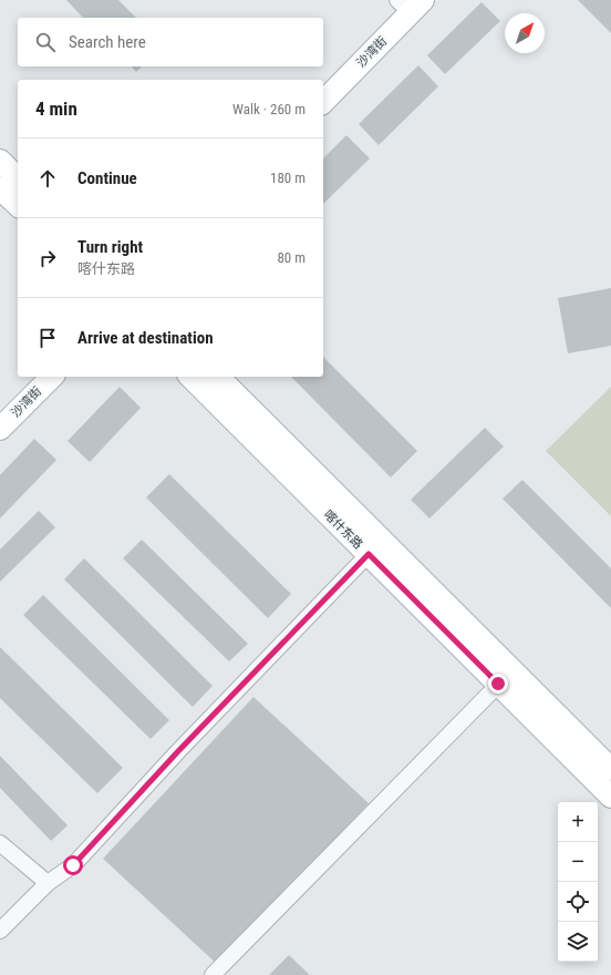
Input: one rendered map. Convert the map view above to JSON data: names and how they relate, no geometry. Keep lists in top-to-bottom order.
{
  "streets": {
    "main road": ["沙湾街", "喀什东路"]
  },
  "north": "top right",
  "page": {
    "search": "Search here",
    "heading": ["4 min", "Walk · 260 m"],
    "list": [
      ["Continue", "180 m"],
      ["Turn right", "喀什东路", "80 m"],
      "Arrive at destination"
    ],
    "map_buttons": ["+", "−"]
  }
}
